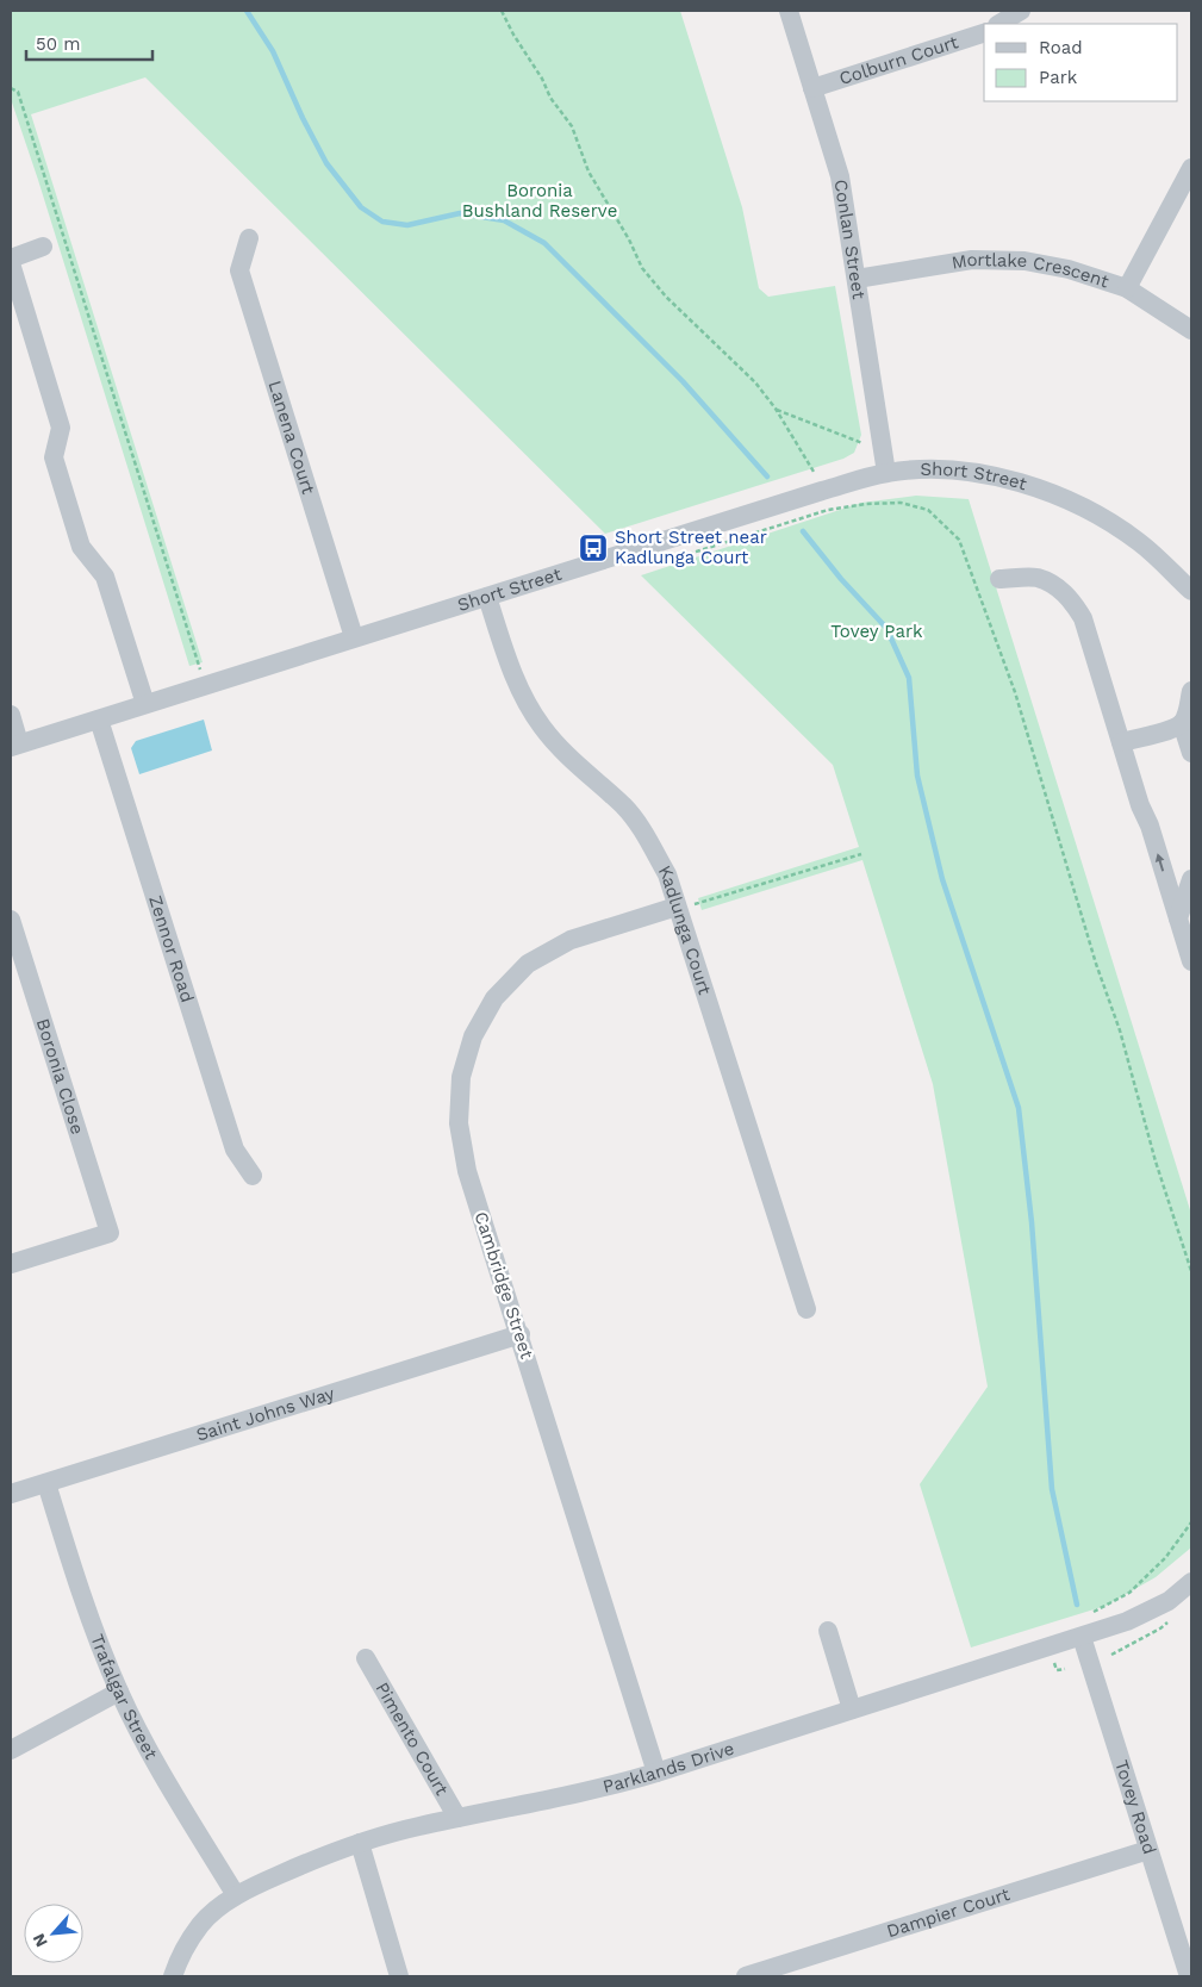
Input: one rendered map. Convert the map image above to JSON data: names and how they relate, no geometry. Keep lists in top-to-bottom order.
{
  "streets": {
    "street": [
      "Colburn Court",
      "Conlan Street",
      "Mortlake Crescent",
      "Lanena Court",
      "Short Street",
      "Kadlunga Court",
      "Zennor Road",
      "Boronia Close",
      "Cambridge Street",
      "Saint Johns Way",
      "Trafalgar Street",
      "Pimento Court",
      "Parklands Drive",
      "Tovey Road",
      "Dampier Court"
    ]
  },
  "crossings": [
    ["Colburn Court", "Conlan Street"],
    ["Conlan Street", "Mortlake Crescent"],
    ["Conlan Street", "Short Street"],
    ["Lanena Court", "Short Street"],
    ["Short Street", "Kadlunga Court"],
    ["Short Street", "Zennor Road"],
    ["Kadlunga Court", "Cambridge Street"],
    ["Cambridge Street", "Saint Johns Way"],
    ["Cambridge Street", "Parklands Drive"],
    ["Saint Johns Way", "Trafalgar Street"],
    ["Trafalgar Street", "Parklands Drive"],
    ["Pimento Court", "Parklands Drive"],
    ["Parklands Drive", "Tovey Road"],
    ["Tovey Road", "Dampier Court"]
  ],
  "parks": ["Boronia Bushland Reserve", "Tovey Park"],
  "places": {
    "bus stop": ["Short Street near Kadlunga Court"]
  },
  "legend": ["Road", "Park"],
  "scale_bar": "50 m",
  "north": "bottom left"
}
